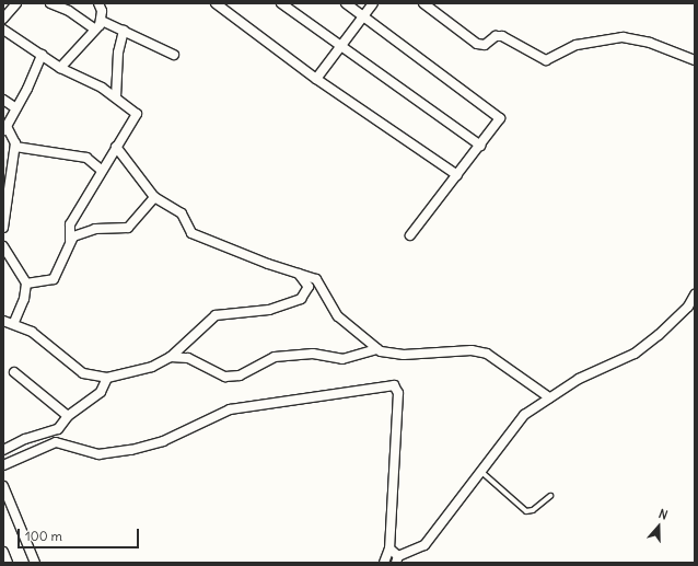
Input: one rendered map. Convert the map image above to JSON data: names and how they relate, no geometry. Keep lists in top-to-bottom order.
{
  "scale_bar": "100 m",
  "north": "top"
}
